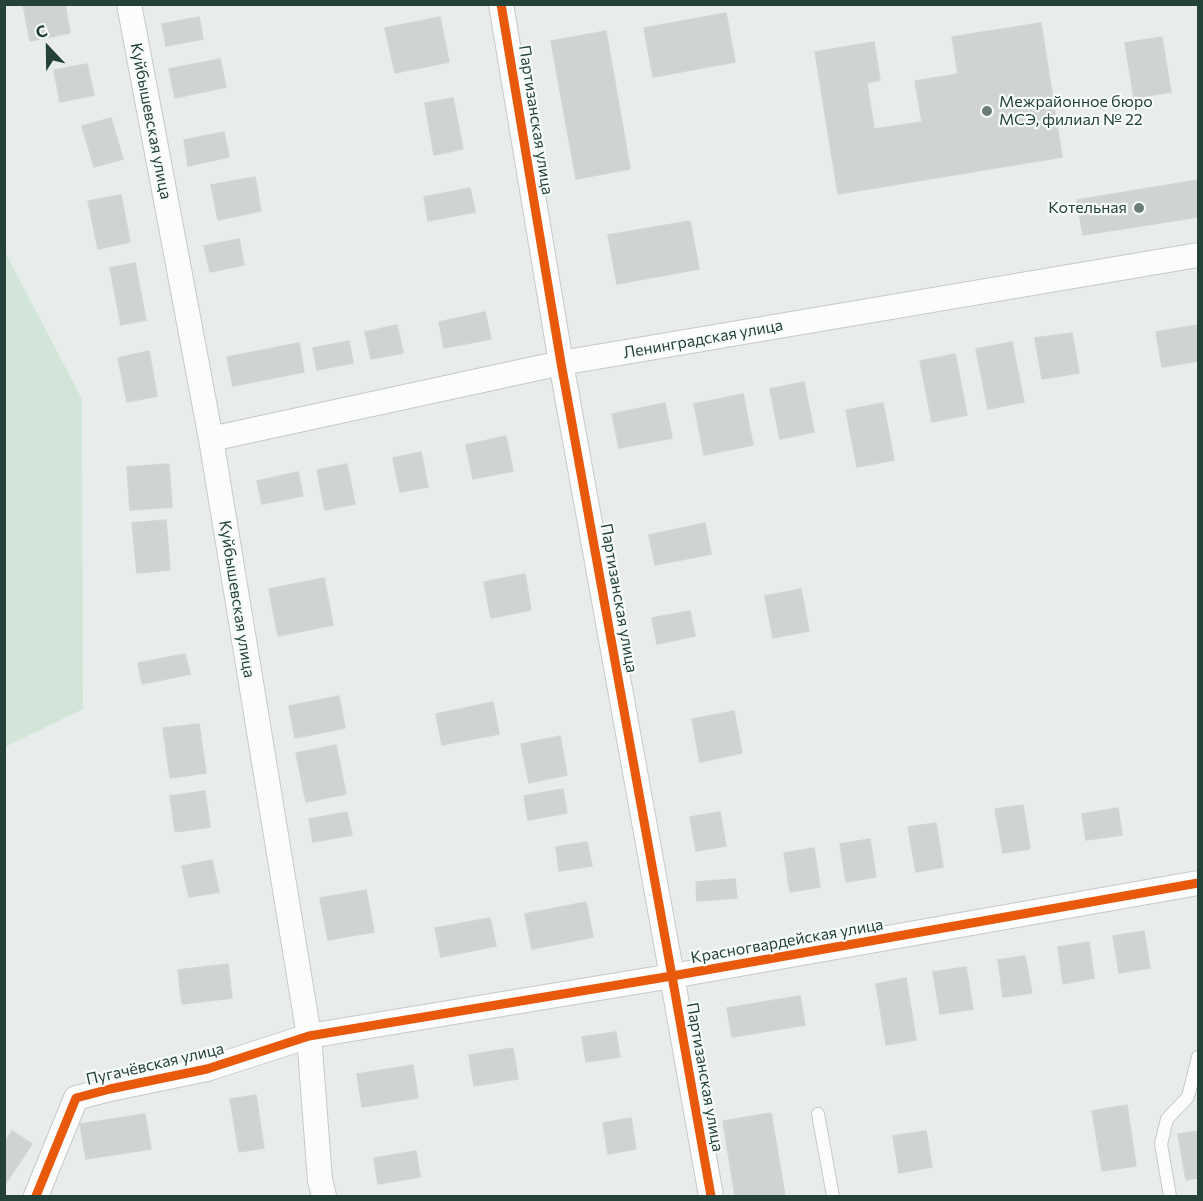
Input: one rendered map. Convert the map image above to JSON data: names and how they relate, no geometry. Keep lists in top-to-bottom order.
{
  "streets": {
    "street": [
      "Партизанская улица",
      "Куйбышевская улица",
      "Ленинградская улица",
      "Красногвардейская улица",
      "Пугачёвская улица"
    ]
  },
  "crossings": [
    ["Партизанская улица", "Ленинградская улица"],
    ["Партизанская улица", "Красногвардейская улица"],
    ["Куйбышевская улица", "Ленинградская улица"],
    ["Куйбышевская улица", "Красногвардейская улица"],
    ["Куйбышевская улица", "Пугачёвская улица"],
    ["Красногвардейская улица", "Пугачёвская улица"]
  ],
  "places": ["Межрайонное бюро МСЭ, филиал № 22", "Котельная"],
  "north": "top"
}
